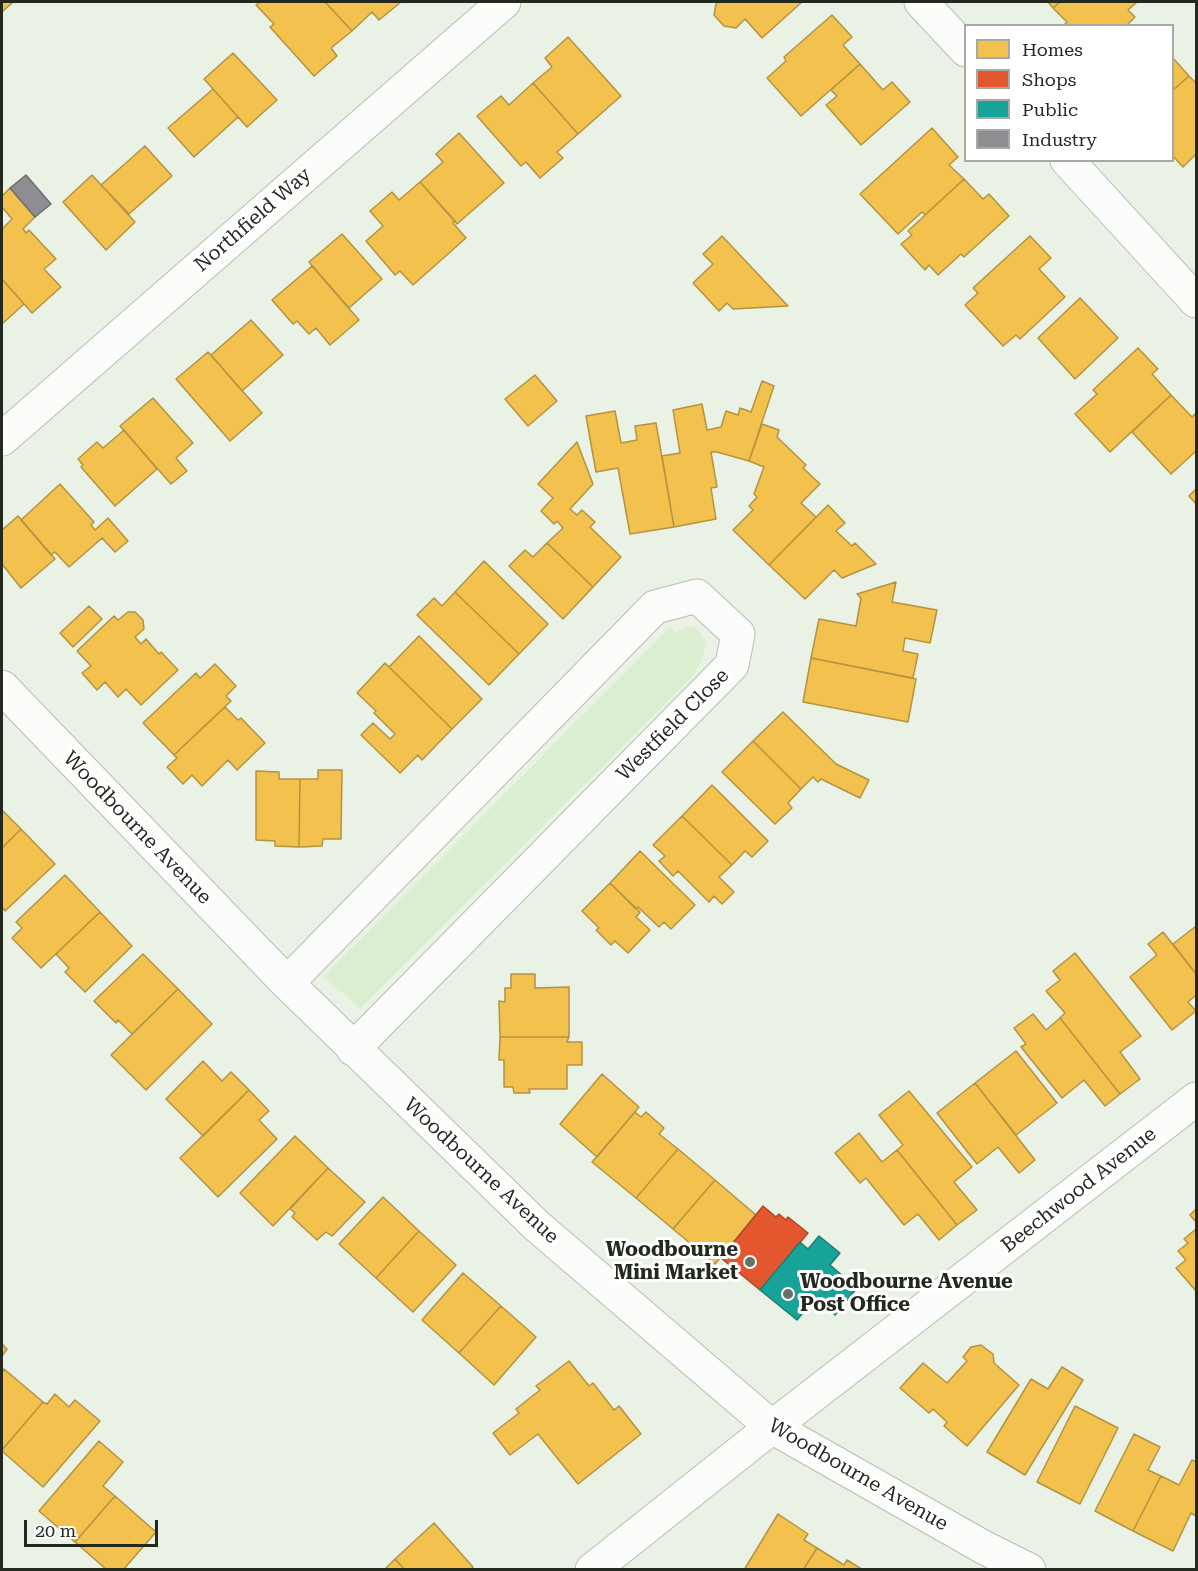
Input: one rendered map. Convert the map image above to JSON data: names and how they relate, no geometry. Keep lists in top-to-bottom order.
{
  "streets": {
    "street": [
      "Northfield Way",
      "Westfield Close",
      "Woodbourne Avenue",
      "Beechwood Avenue"
    ]
  },
  "crossings": [
    ["Westfield Close", "Woodbourne Avenue"],
    ["Woodbourne Avenue", "Beechwood Avenue"]
  ],
  "places": ["Woodbourne Mini Market", "Woodbourne Avenue Post Office"],
  "legend": [
    "Homes",
    "Shops",
    "Public",
    "Industry"
  ],
  "scale_bar": "20 m"
}
